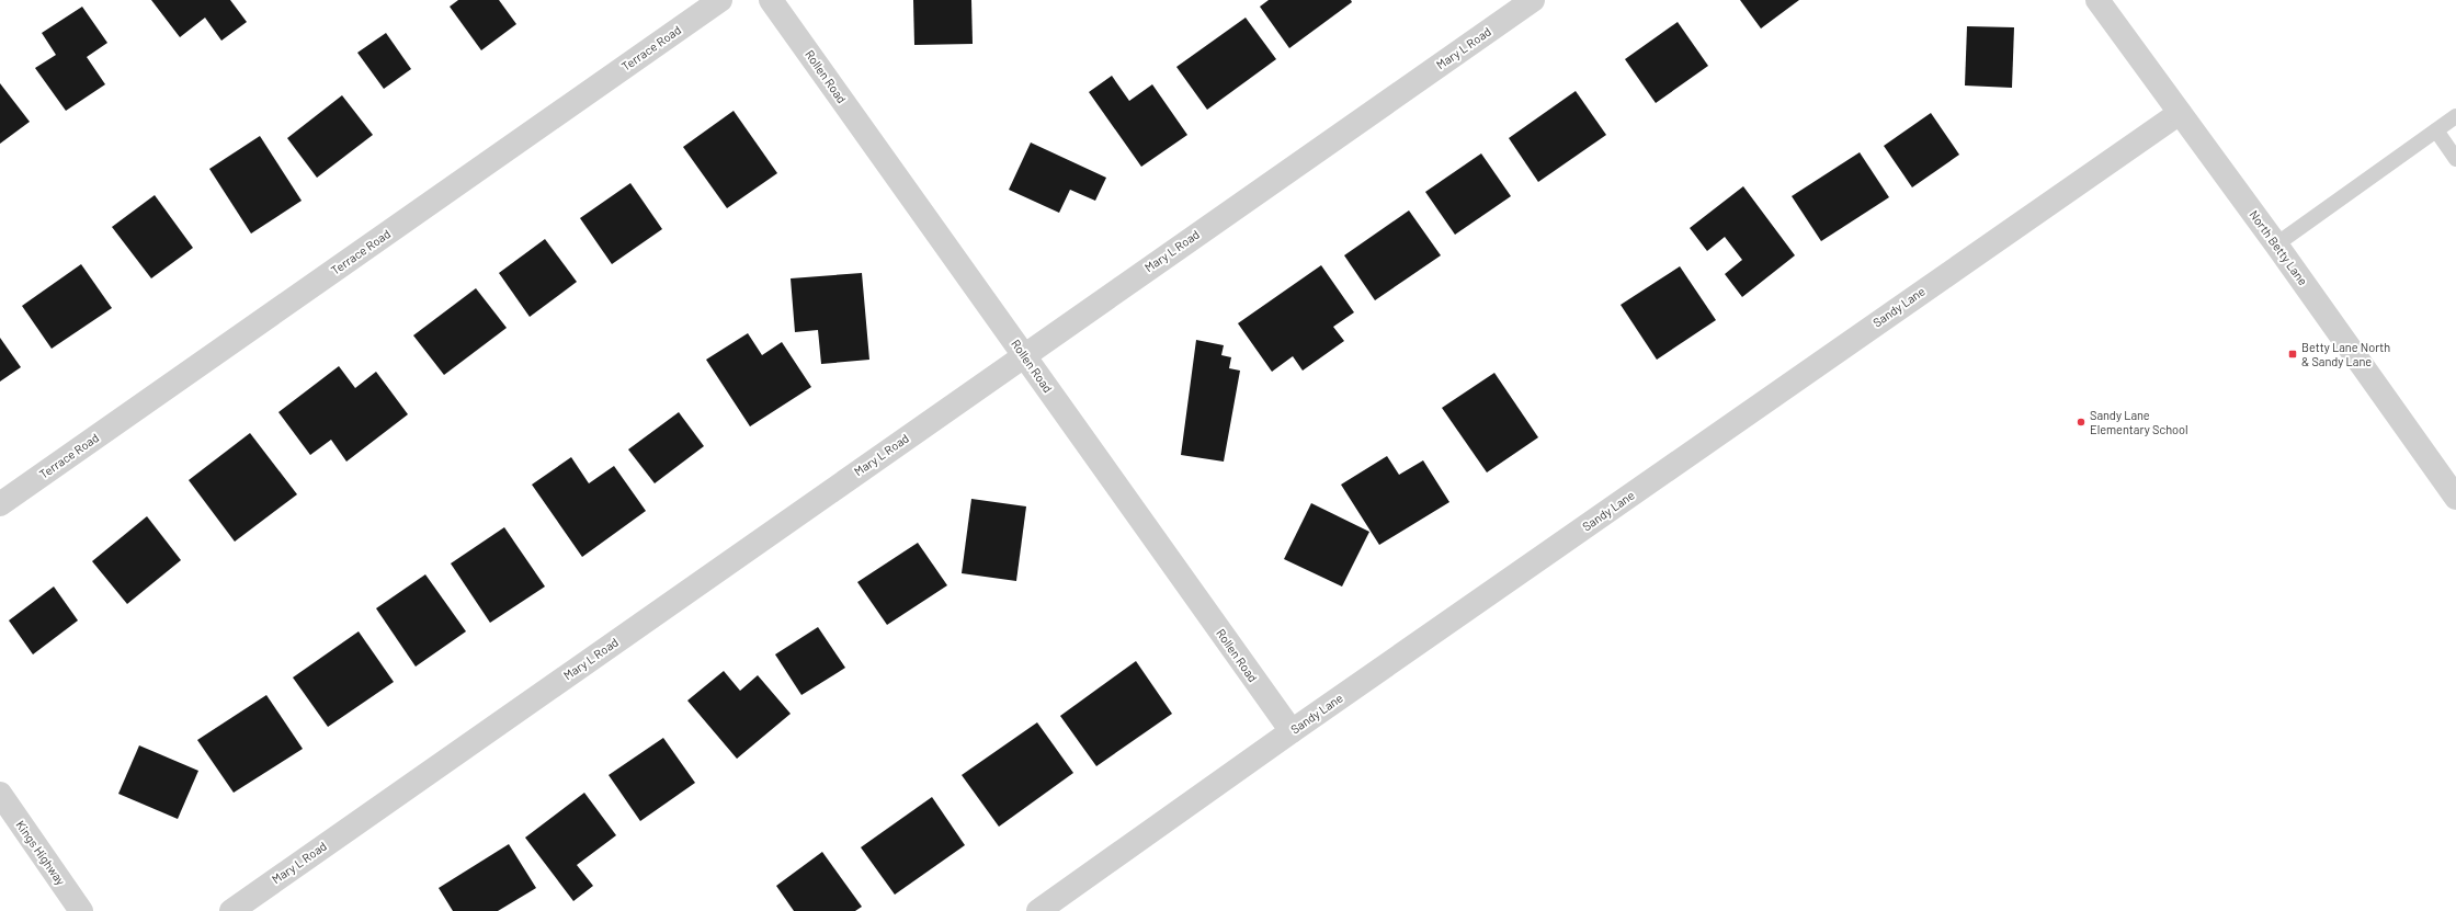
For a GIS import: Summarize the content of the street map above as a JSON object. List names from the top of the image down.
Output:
{
  "streets": {
    "street": [
      "Terrace Road",
      "Mary L Road",
      "Rollen Road",
      "North Betty Lane",
      "Sandy Lane",
      "Kings Highway"
    ]
  },
  "crossings": [
    ["Mary L Road", "Rollen Road"],
    ["Rollen Road", "Sandy Lane"],
    ["North Betty Lane", "Sandy Lane"]
  ],
  "places": {
    "transit": ["Betty Lane North & Sandy Lane"],
    "other": ["Sandy Lane Elementary School"]
  }
}
